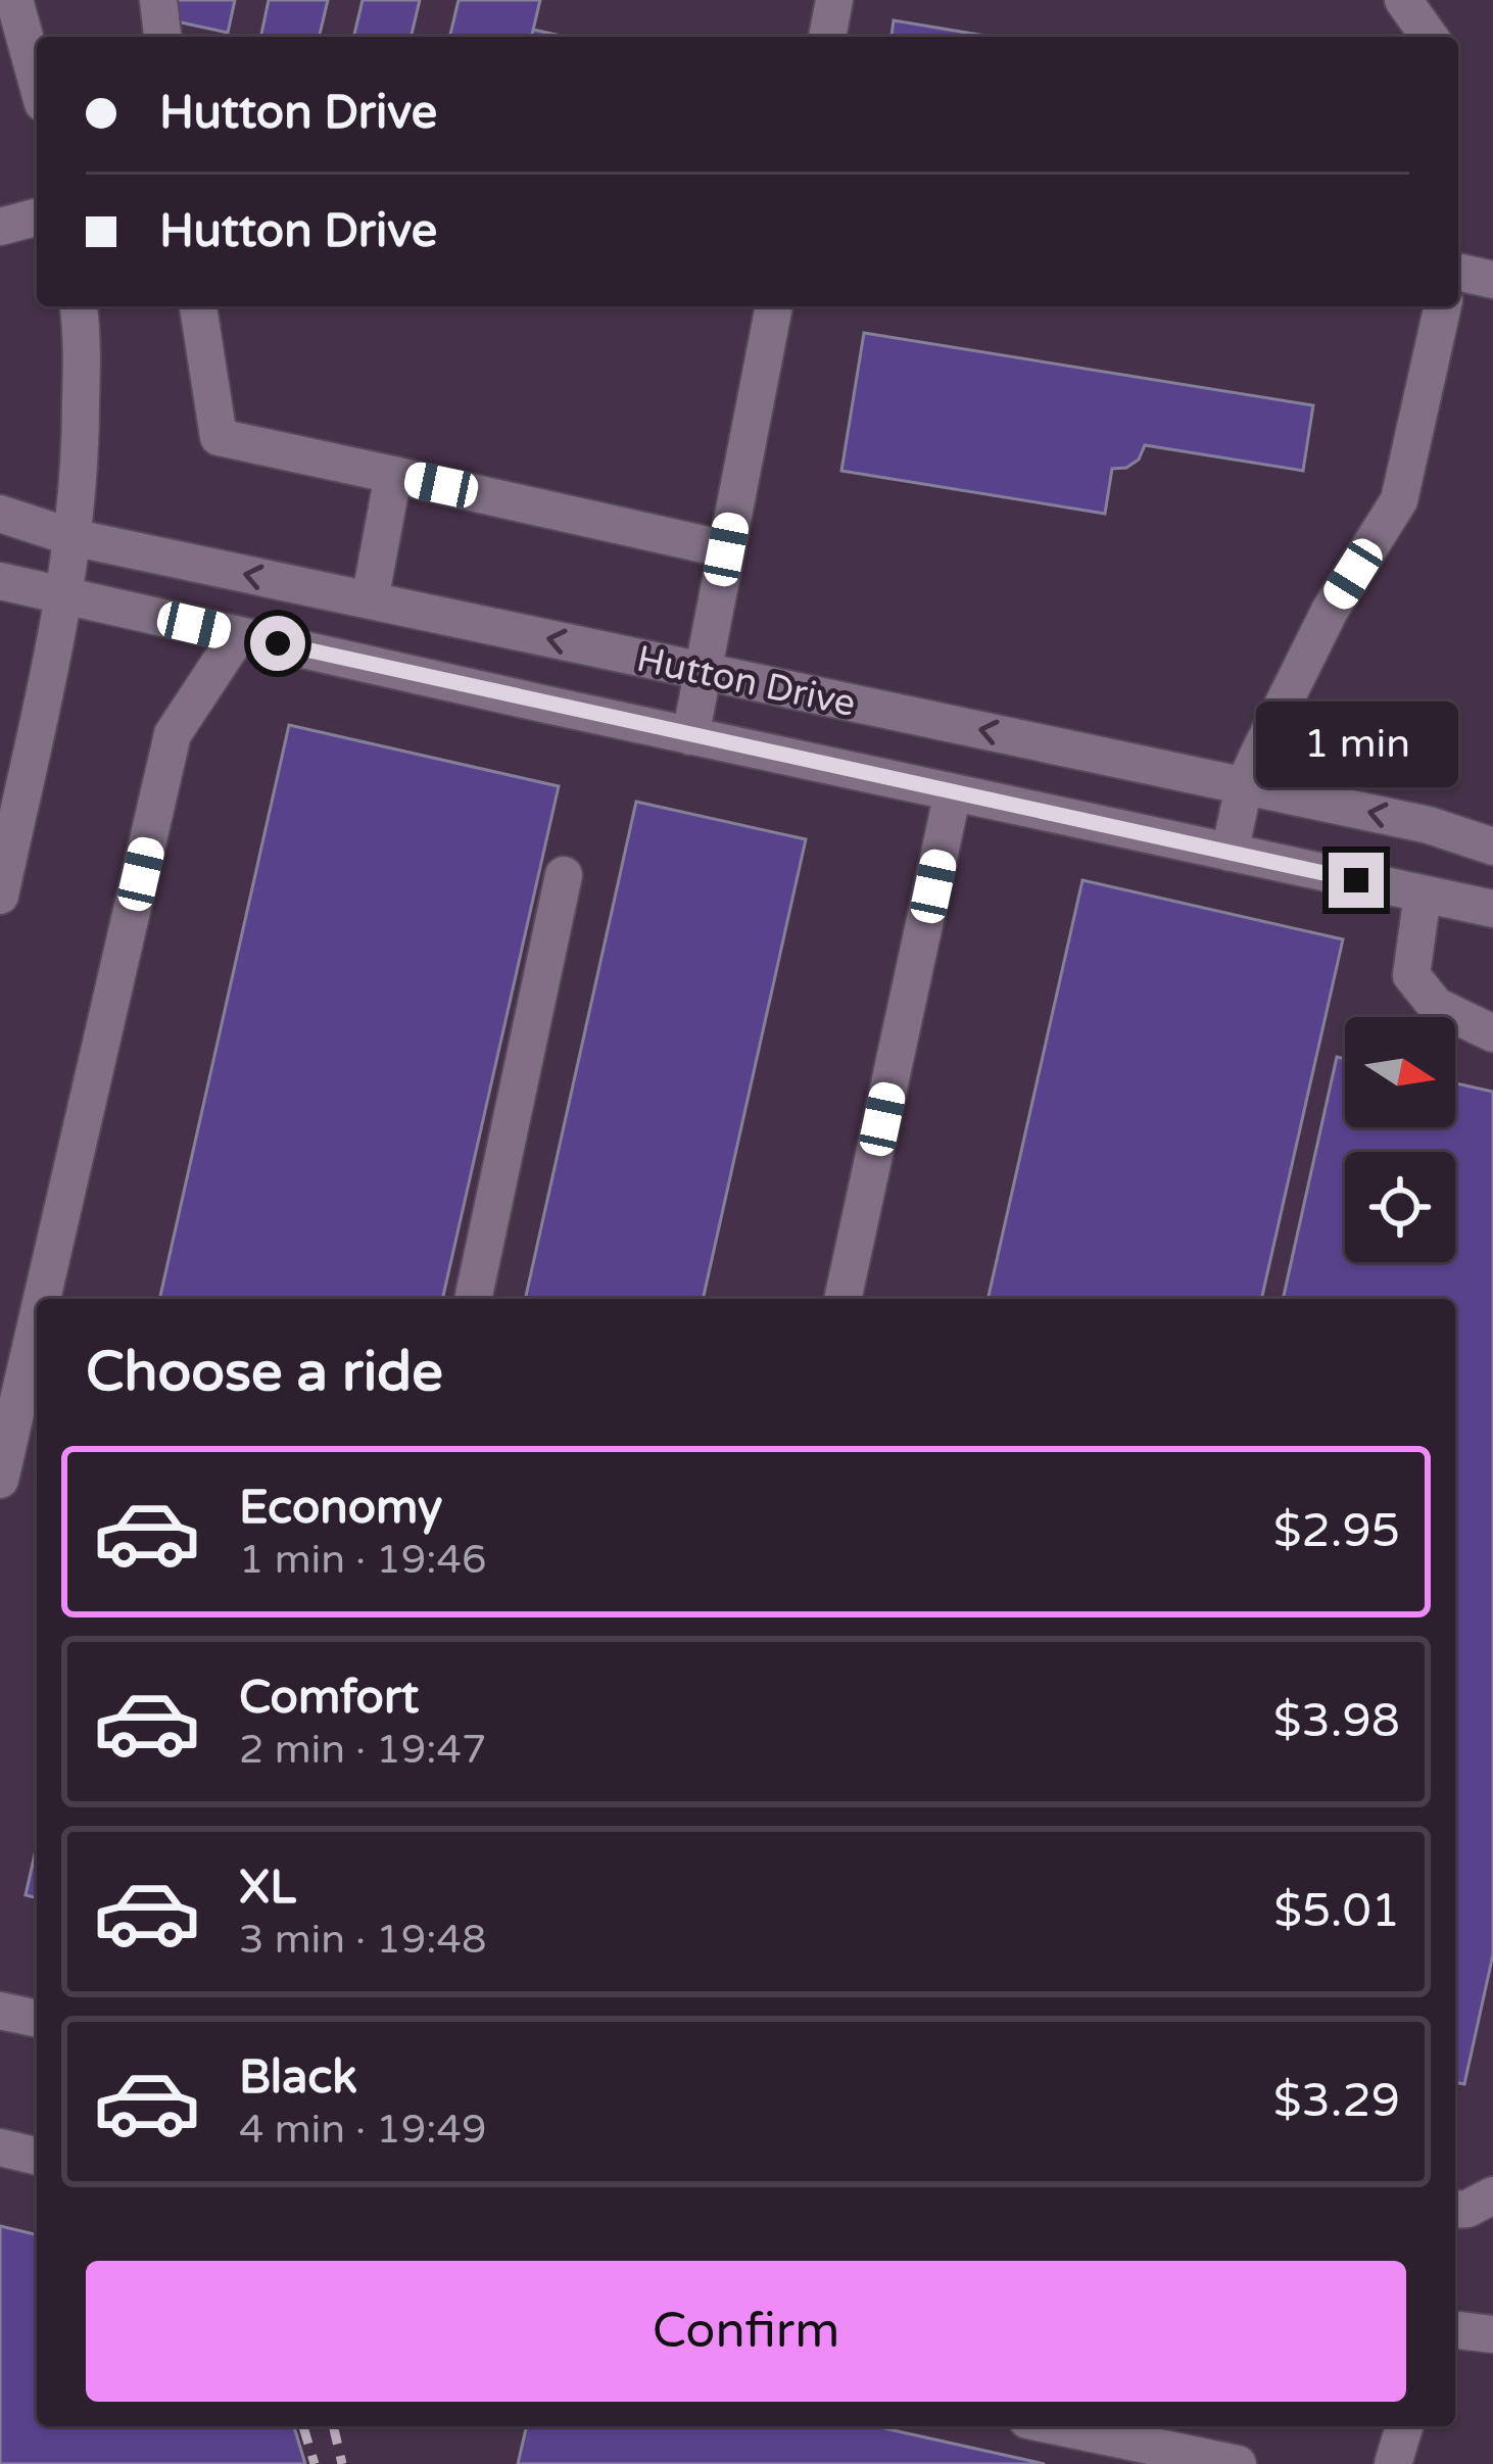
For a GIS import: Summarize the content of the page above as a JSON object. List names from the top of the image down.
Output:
{
  "streets": {
    "street": ["Hutton Drive"]
  },
  "north": "right",
  "page": {
    "banner": ["Hutton Drive", "Hutton Drive"],
    "bubble": "1 min",
    "heading": "Choose a ride",
    "list": [
      {
        "name": "Economy",
        "note": "1 min · 19:46",
        "value": "$2.95"
      },
      {
        "name": "Comfort",
        "note": "2 min · 19:47",
        "value": "$3.98"
      },
      {
        "name": "XL",
        "note": "3 min · 19:48",
        "value": "$5.01"
      },
      {
        "name": "Black",
        "note": "4 min · 19:49",
        "value": "$3.29"
      }
    ],
    "buttons": "Confirm"
  }
}
